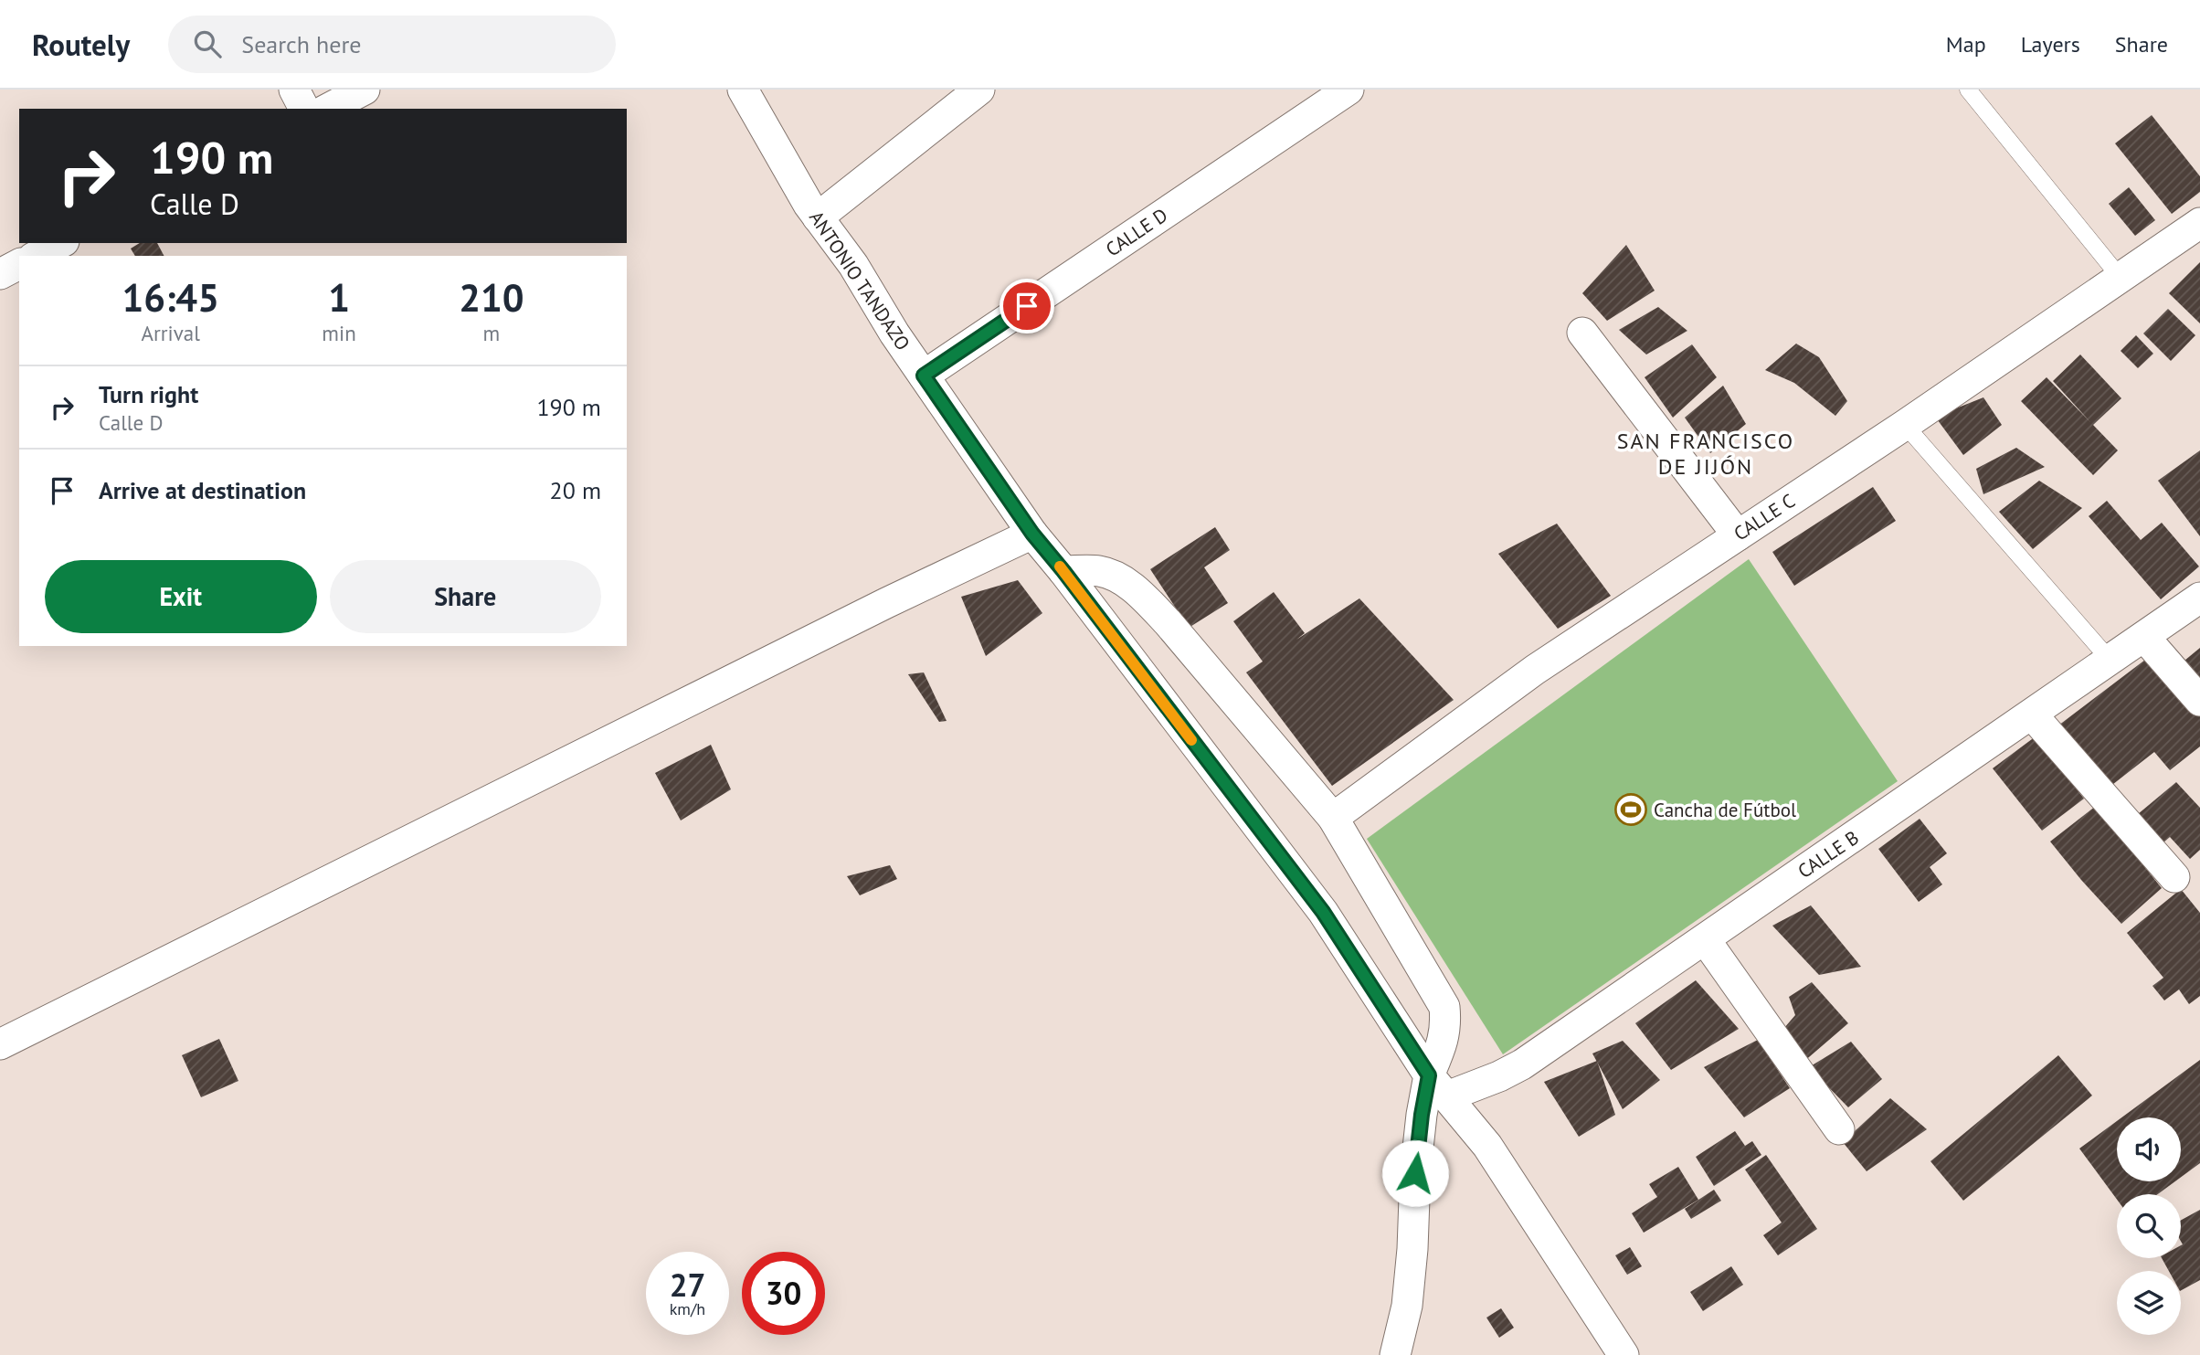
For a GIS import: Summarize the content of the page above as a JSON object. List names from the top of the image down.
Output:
{
  "streets": {
    "street": [
      "CALLE D",
      "ANTONIO TANDAZO",
      "CALLE C",
      "CALLE B"
    ]
  },
  "crossings": [
    ["CALLE D", "ANTONIO TANDAZO"],
    ["ANTONIO TANDAZO", "CALLE B"]
  ],
  "districts": ["SAN FRANCISCO DE JIJÓN"],
  "places": {
    "sports": ["Cancha de Fútbol"]
  },
  "page": {
    "header": "Routely",
    "search": "Search here",
    "nav": ["Map", "Layers", "Share"],
    "turn": ["190 m", "Calle D"],
    "eta": [
      "16:45",
      "Arrival",
      "1",
      "min",
      "210",
      "m"
    ],
    "list": [
      {
        "name": "Turn right",
        "note": "Calle D",
        "value": "190 m"
      },
      {
        "name": "Arrive at destination",
        "value": "20 m"
      }
    ],
    "buttons": ["Exit", "Share"],
    "speed": "27 km/h",
    "limit": "30"
  }
}
